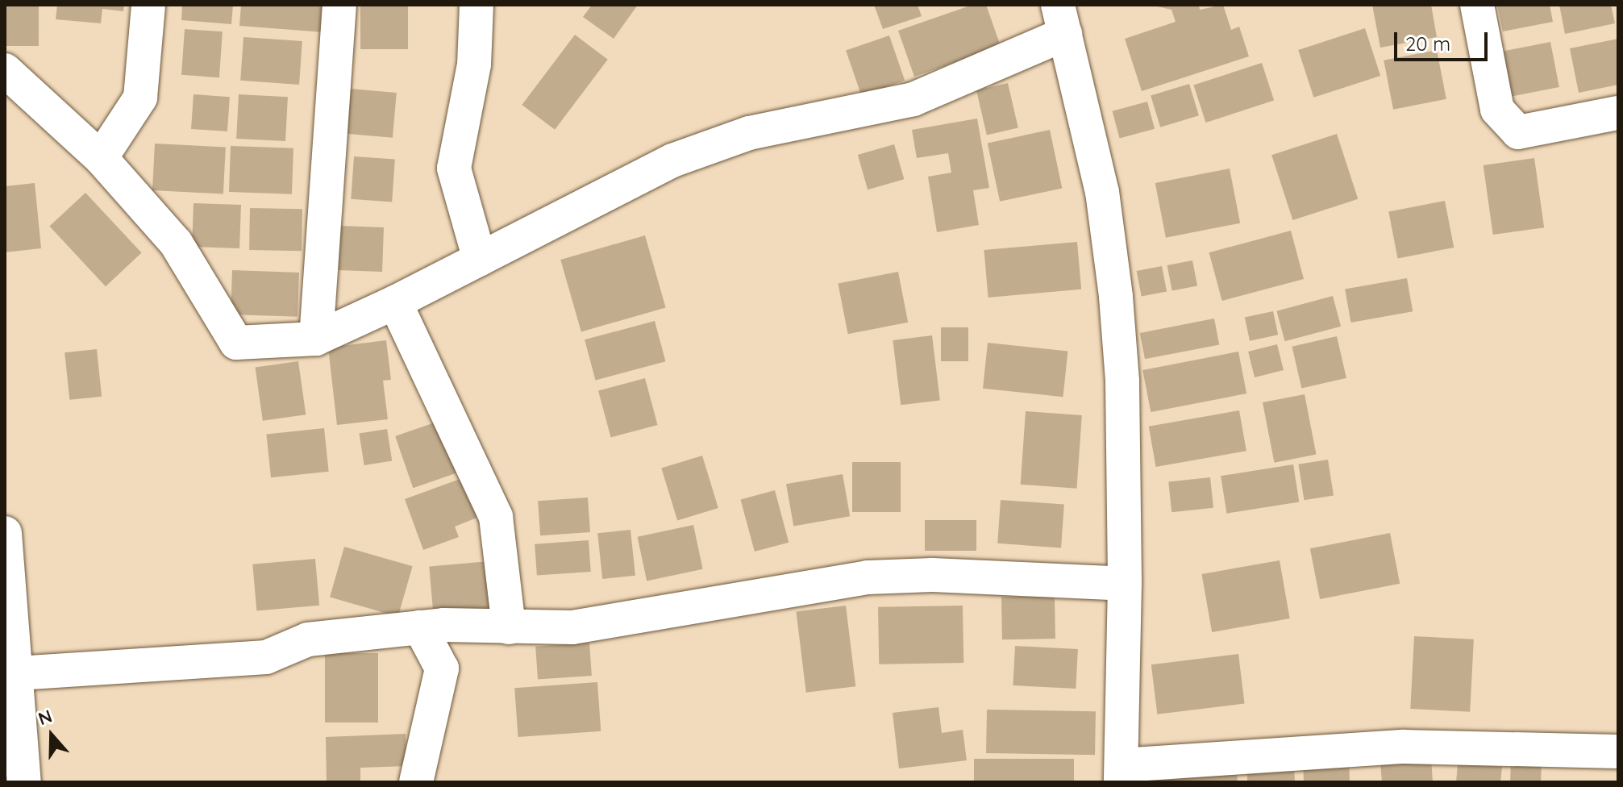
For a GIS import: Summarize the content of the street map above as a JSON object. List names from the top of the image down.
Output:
{
  "scale_bar": "20 m",
  "north": "top"
}
